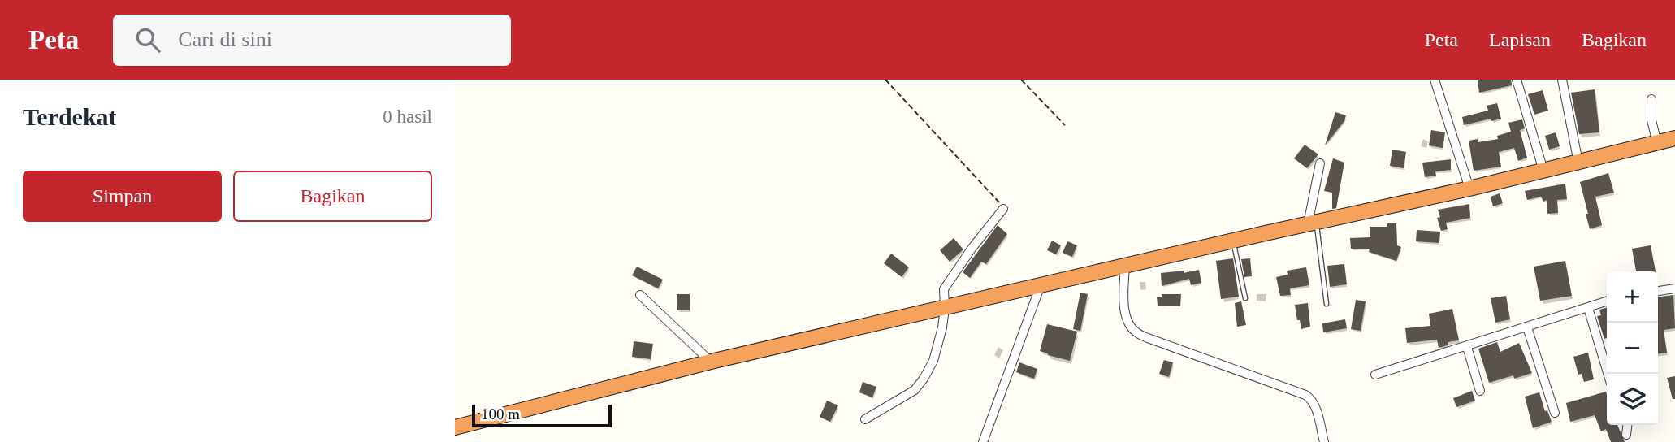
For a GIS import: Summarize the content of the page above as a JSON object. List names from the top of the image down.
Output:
{
  "scale_bar": "100 m",
  "page": {
    "header": "Peta",
    "search": "Cari di sini",
    "nav": ["Peta", "Lapisan", "Bagikan"],
    "heading": ["Terdekat", "0 hasil"],
    "buttons": ["Simpan", "Bagikan"],
    "map_buttons": ["+", "−"],
    "scale": "100 m"
  }
}
